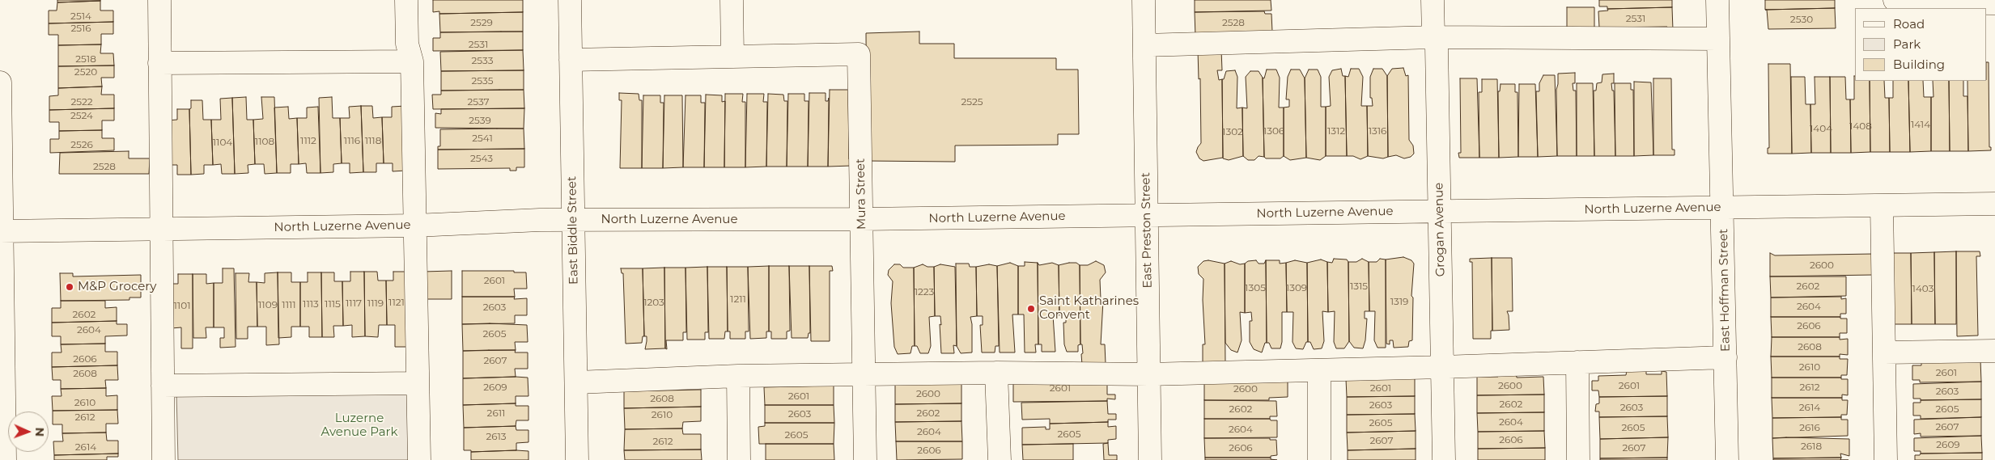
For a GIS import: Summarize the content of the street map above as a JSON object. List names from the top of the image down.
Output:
{
  "streets": {
    "street": [
      "Mura Street",
      "North Luzerne Avenue",
      "Grogan Avenue",
      "East Biddle Street",
      "East Preston Street",
      "East Hoffman Street"
    ]
  },
  "crossings": [
    ["Mura Street", "North Luzerne Avenue"],
    ["North Luzerne Avenue", "Grogan Avenue"],
    ["North Luzerne Avenue", "East Biddle Street"],
    ["North Luzerne Avenue", "East Preston Street"],
    ["North Luzerne Avenue", "East Hoffman Street"]
  ],
  "parks": ["Luzerne Avenue Park"],
  "places": ["M&P Grocery", "Saint Katharines Convent"],
  "house_numbers": [
    "2514",
    "2531",
    "2530",
    "2529",
    "2528",
    "2516",
    "2531",
    "2518",
    "2533",
    "2520",
    "2535",
    "2522",
    "2537",
    "2525",
    "2524",
    "2539",
    "1414",
    "1408",
    "1404",
    "1306",
    "1312",
    "1316",
    "1302",
    "2541",
    "1112",
    "1116",
    "1118",
    "1108",
    "1104",
    "2526",
    "2543",
    "2528",
    "2600",
    "2601",
    "1315",
    "2602",
    "1305",
    "1309",
    "1403",
    "1223",
    "1211",
    "1319",
    "1121",
    "1203",
    "1117",
    "1119",
    "1113",
    "1115",
    "1109",
    "1111",
    "1101",
    "2604",
    "2603",
    "2602",
    "2606",
    "2604",
    "2605",
    "2608",
    "2606",
    "2607",
    "2610",
    "2601",
    "2608",
    "2600",
    "2601",
    "2609",
    "2612",
    "2601",
    "2601",
    "2600",
    "2603",
    "2600",
    "2601",
    "2608",
    "2610",
    "2602",
    "2603",
    "2603",
    "2614",
    "2602",
    "2605",
    "2611",
    "2602",
    "2603",
    "2610",
    "2612",
    "2604",
    "2605",
    "2607",
    "2605",
    "2616",
    "2604",
    "2604",
    "2605",
    "2605",
    "2613",
    "2606",
    "2607",
    "2612",
    "2609",
    "2618",
    "2614",
    "2606",
    "2607",
    "2606"
  ],
  "legend": ["Road", "Park", "Building"],
  "north": "right"
}
